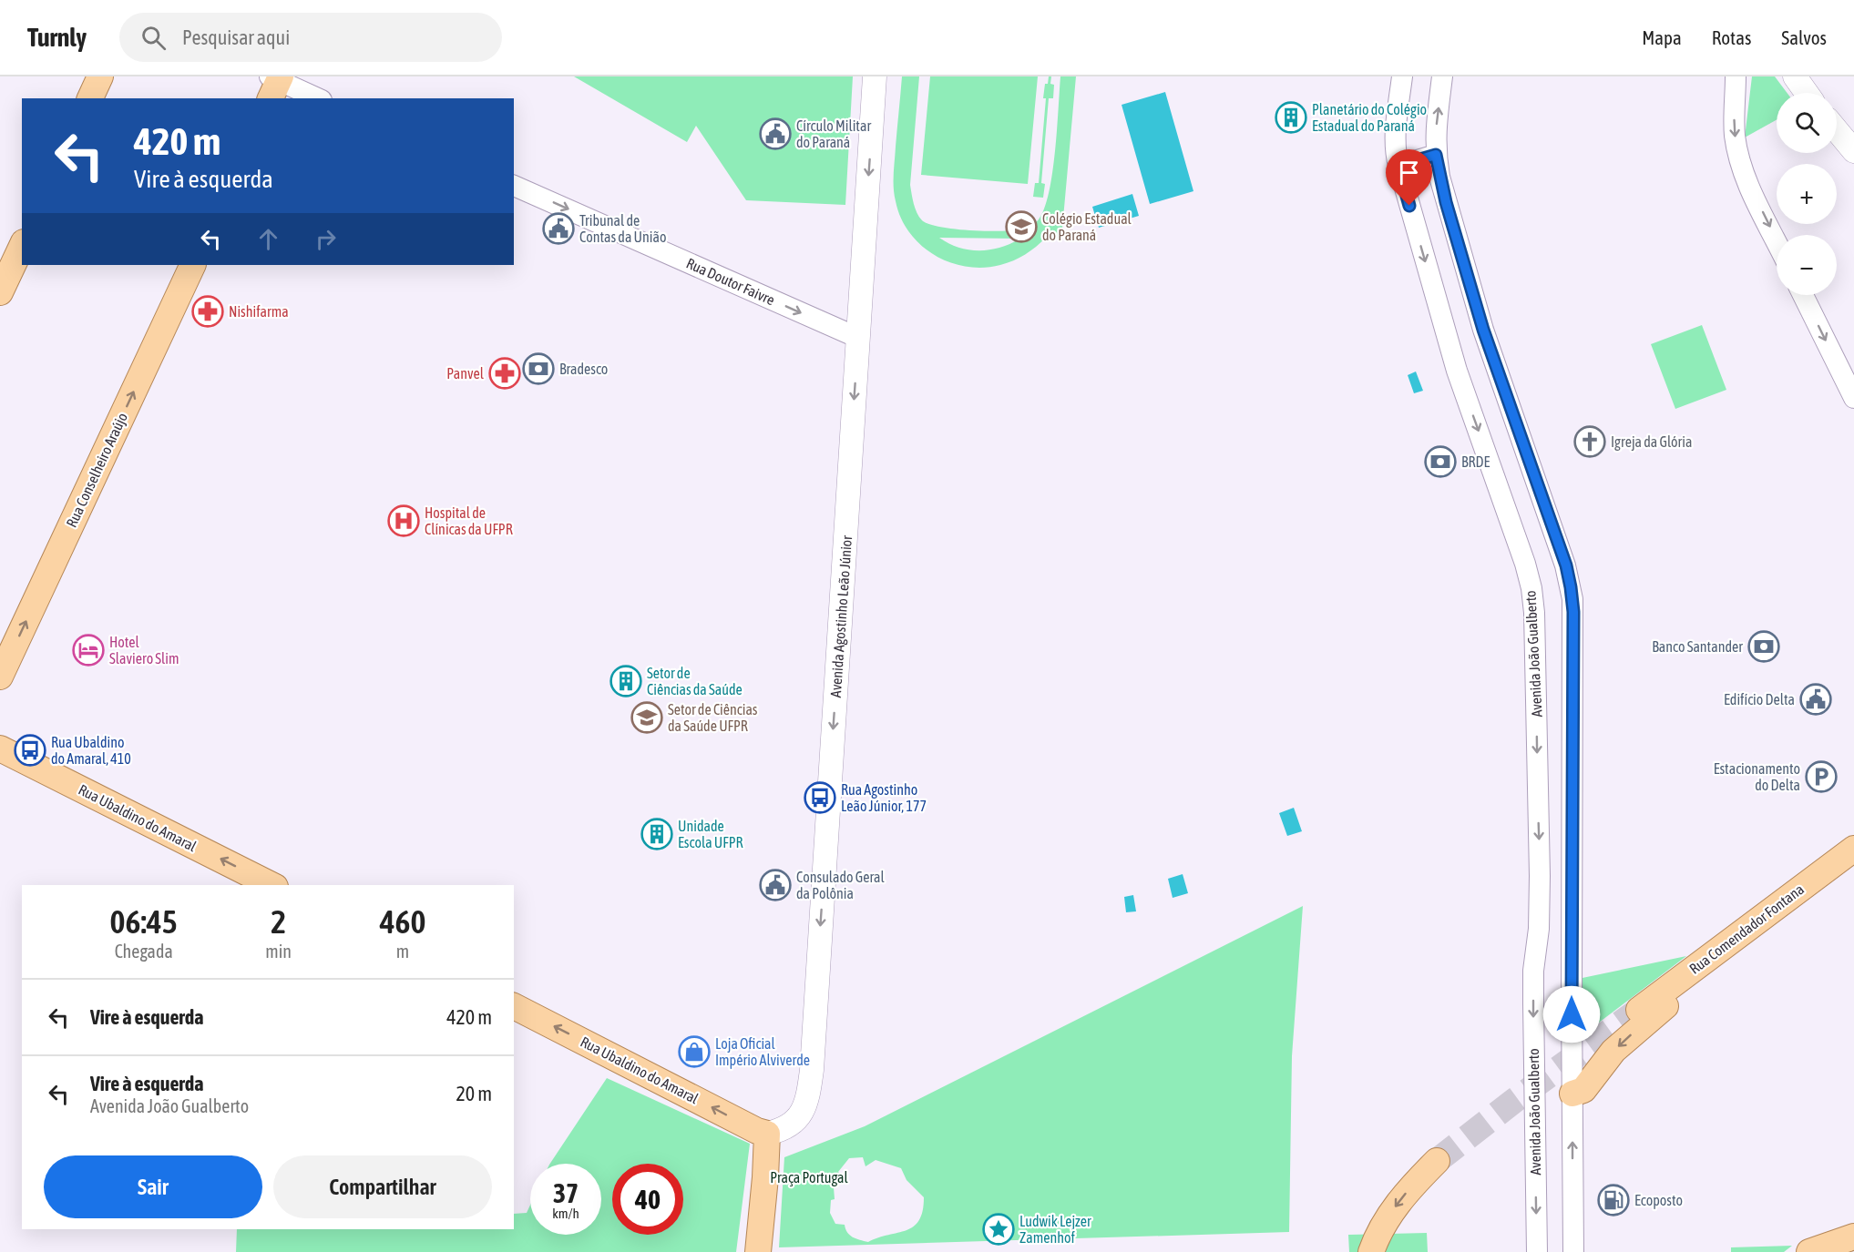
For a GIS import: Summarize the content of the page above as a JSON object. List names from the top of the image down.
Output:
{
  "streets": {
    "main road": [
      "Rua Conselheiro Araújo",
      "Avenida Agostinho Leão Júnior",
      "Rua Ubaldino do Amaral",
      "Rua Comendador Fontana"
    ],
    "street": ["Rua Doutor Faivre", "Avenida João Gualberto"]
  },
  "crossings": [
    ["Rua Doutor Faivre", "Avenida Agostinho Leão Júnior"],
    ["Avenida Agostinho Leão Júnior", "Rua Ubaldino do Amaral"]
  ],
  "one_way": [
    "Rua Doutor Faivre",
    "Rua Conselheiro Araújo",
    "Avenida Agostinho Leão Júnior",
    "Rua Ubaldino do Amaral"
  ],
  "parks": ["Praça Portugal"],
  "places": {
    "building": ["Planetário do Colégio Estadual do Paraná", "Setor de Ciências da Saúde", "Unidade Escola UFPR"],
    "public building": [
      "Círculo Militar do Paraná",
      "Tribunal de Contas da União",
      "Edifício Delta",
      "Consulado Geral da Polônia"
    ],
    "school or university": ["Colégio Estadual do Paraná", "Setor de Ciências da Saúde UFPR"],
    "pharmacy": ["Nishifarma", "Panvel"],
    "bank": ["Bradesco", "BRDE", "Banco Santander"],
    "church": ["Igreja da Glória"],
    "hospital": ["Hospital de Clínicas da UFPR"],
    "hotel": ["Hotel Slaviero Slim"],
    "bus stop": ["Rua Ubaldino do Amaral, 410", "Rua Agostinho Leão Júnior, 177"],
    "parking": ["Estacionamento do Delta"],
    "shop": ["Loja Oficial Império Alviverde"],
    "fuel station": ["Ecoposto"],
    "place": ["Ludwik Lejzer Zamenhof"]
  },
  "page": {
    "header": "Turnly",
    "search": "Pesquisar aqui",
    "nav": ["Mapa", "Rotas", "Salvos"],
    "map_buttons": ["+", "−"],
    "turn": ["420 m", "Vire à esquerda"],
    "eta": [
      "06:45",
      "Chegada",
      "2",
      "min",
      "460",
      "m"
    ],
    "list": [
      {
        "name": "Vire à esquerda",
        "value": "420 m"
      },
      {
        "name": "Vire à esquerda",
        "note": "Avenida João Gualberto",
        "value": "20 m"
      }
    ],
    "buttons": ["Sair", "Compartilhar"],
    "speed": "37 km/h",
    "limit": "40"
  }
}
